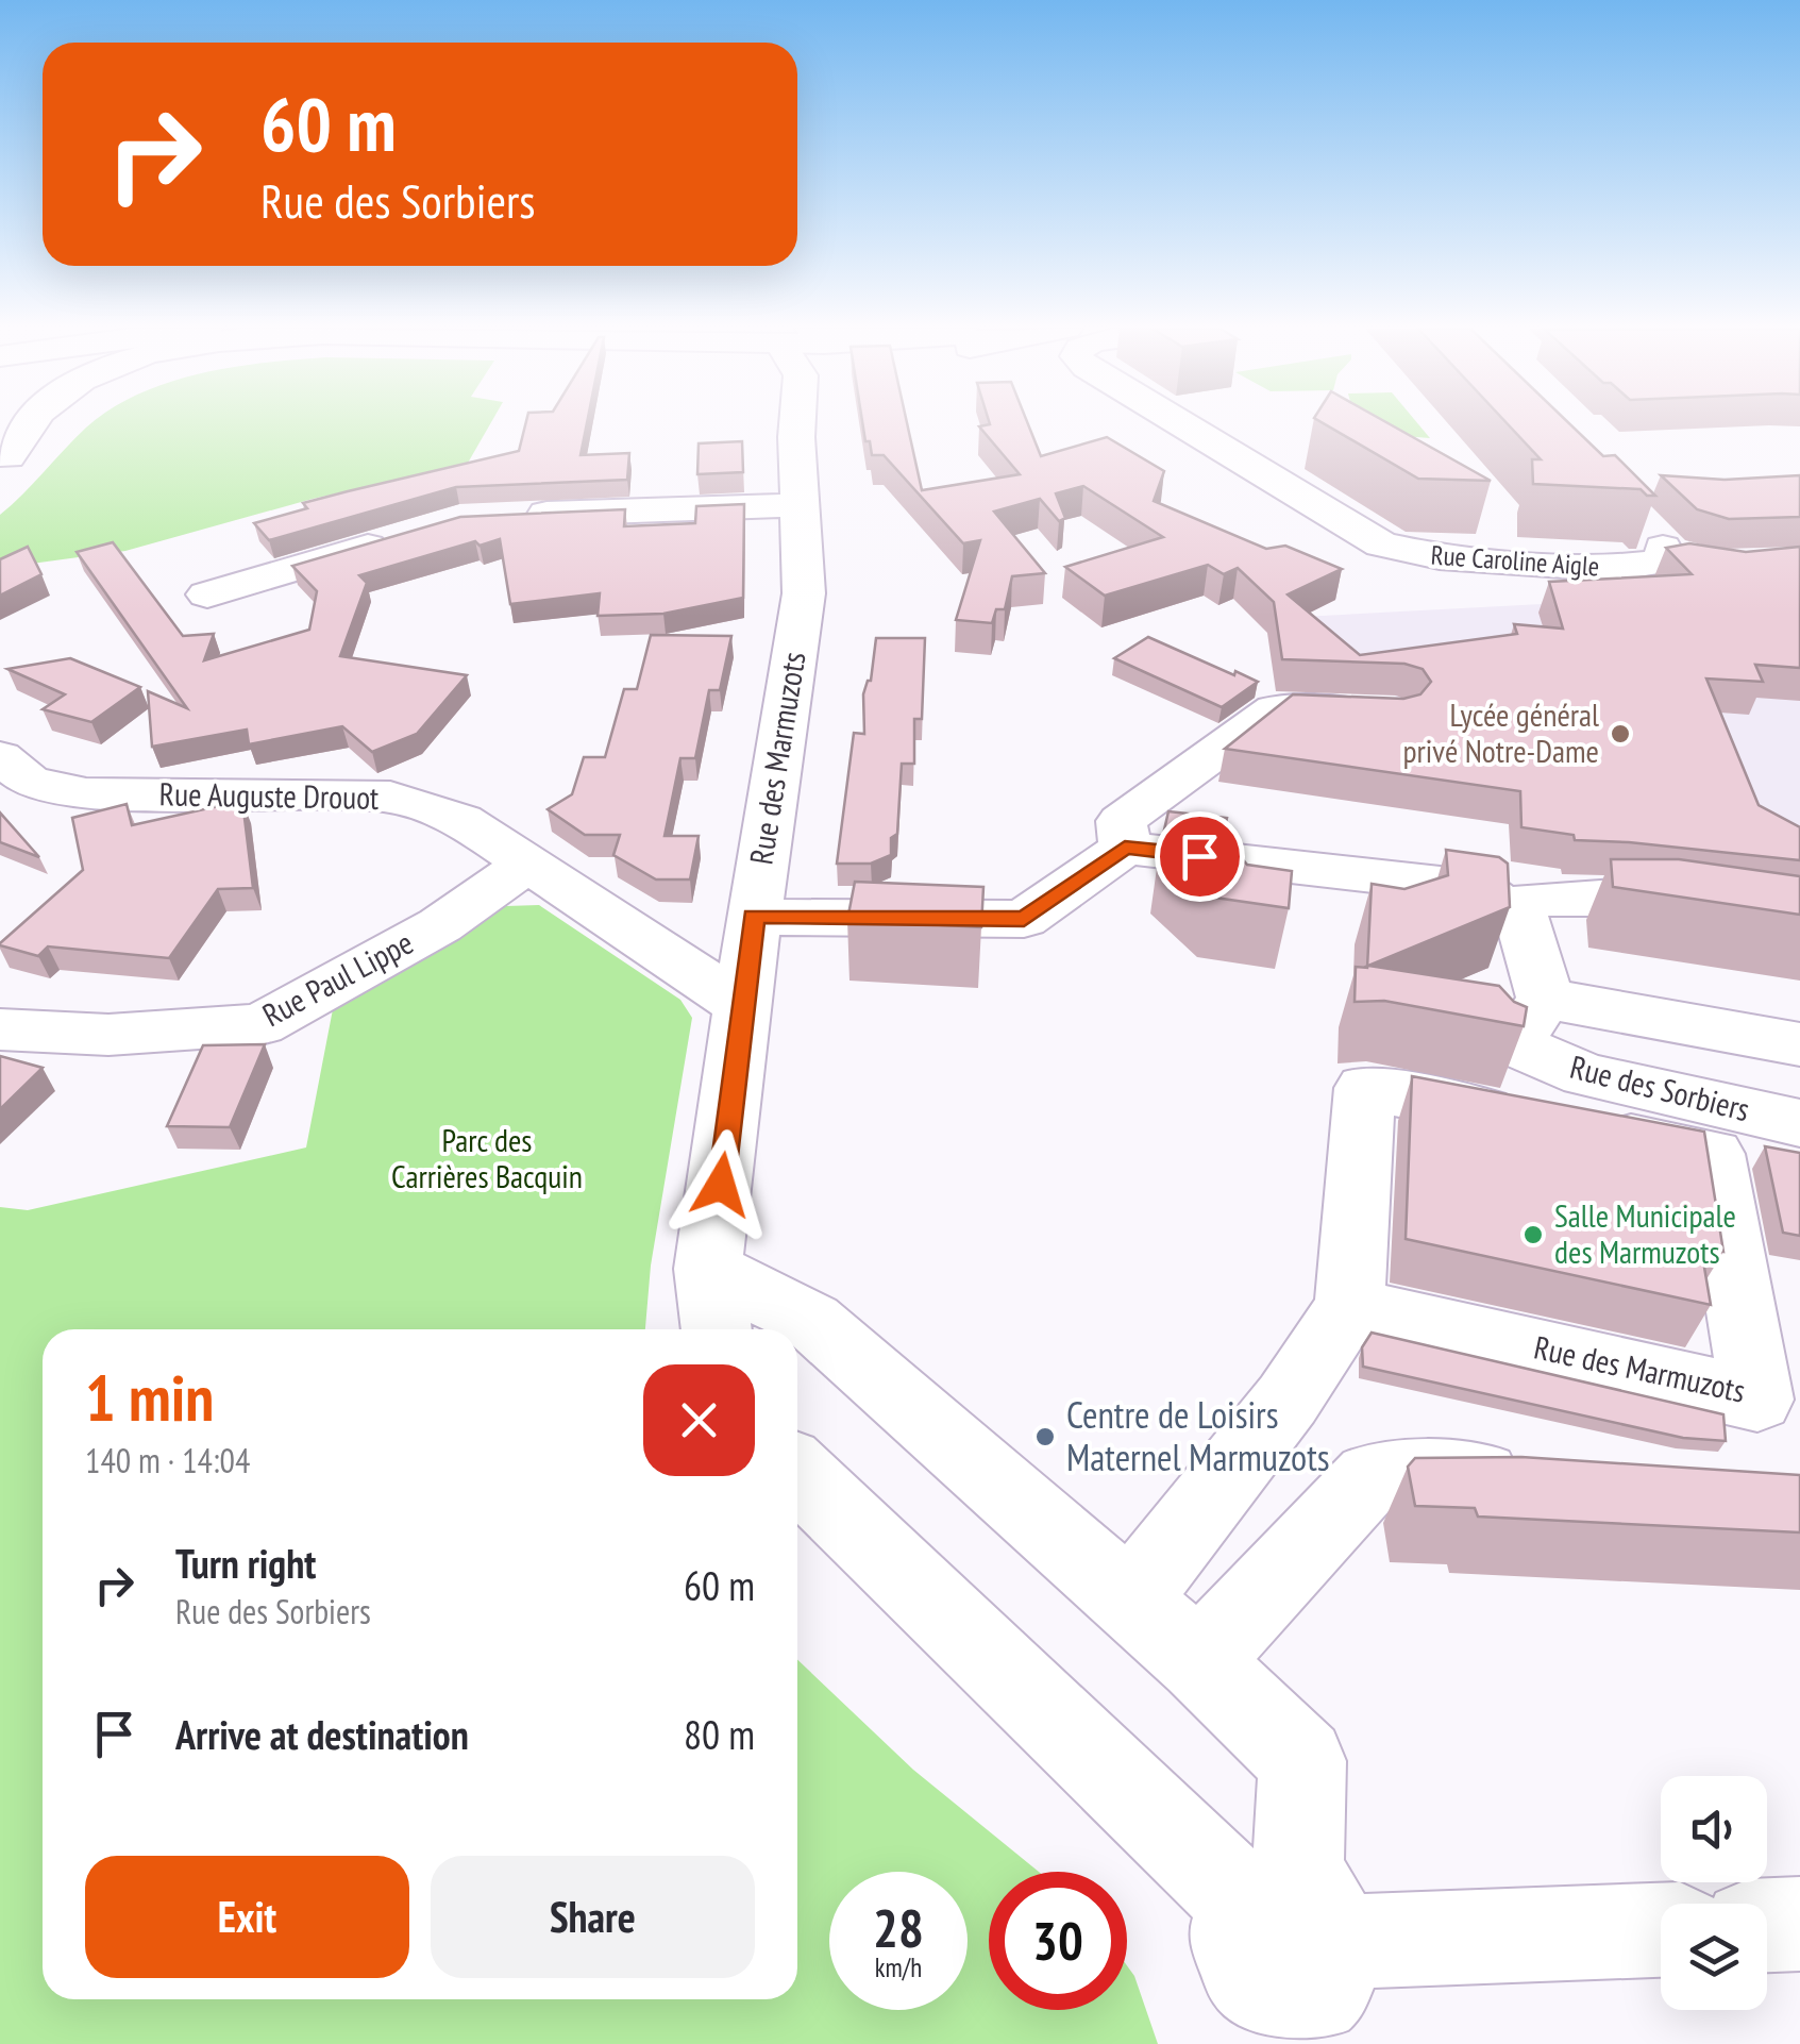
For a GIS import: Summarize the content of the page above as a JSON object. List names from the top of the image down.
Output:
{
  "streets": {
    "street": [
      "Rue Caroline Aigle",
      "Rue des Marmuzots",
      "Rue Auguste Drouot",
      "Rue Paul Lippe",
      "Rue des Sorbiers"
    ]
  },
  "crossings": [
    ["Rue des Marmuzots", "Rue Auguste Drouot"],
    ["Rue Auguste Drouot", "Rue Paul Lippe"]
  ],
  "parks": ["Parc des Carrières Bacquin"],
  "places": ["Lycée général privé Notre-Dame", "Salle Municipale des Marmuzots", "Centre de Loisirs Maternel Marmuzots"],
  "page": {
    "turn": ["60 m", "Rue des Sorbiers"],
    "heading": ["1 min", "140 m · 14:04"],
    "list": [
      {
        "name": "Turn right",
        "note": "Rue des Sorbiers",
        "value": "60 m"
      },
      {
        "name": "Arrive at destination",
        "value": "80 m"
      }
    ],
    "buttons": ["Exit", "Share"],
    "speed": "28 km/h",
    "limit": "30"
  }
}
